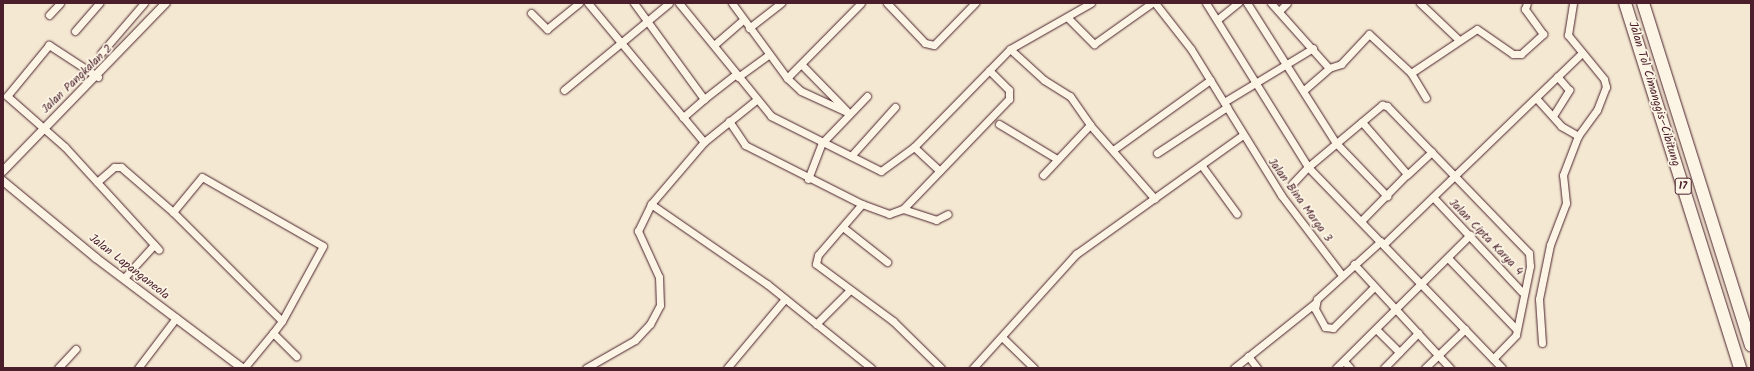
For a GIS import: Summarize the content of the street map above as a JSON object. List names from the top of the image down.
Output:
{
  "streets": {
    "highway": ["Jalan Tol Cimanggis–Cibitung", "17"],
    "street": [
      "Jalan Pangkalan 2",
      "Jalan Bina Marga 3",
      "Jalan Cipta Karya 4",
      "Jalan Lapanganeola"
    ]
  }
}
